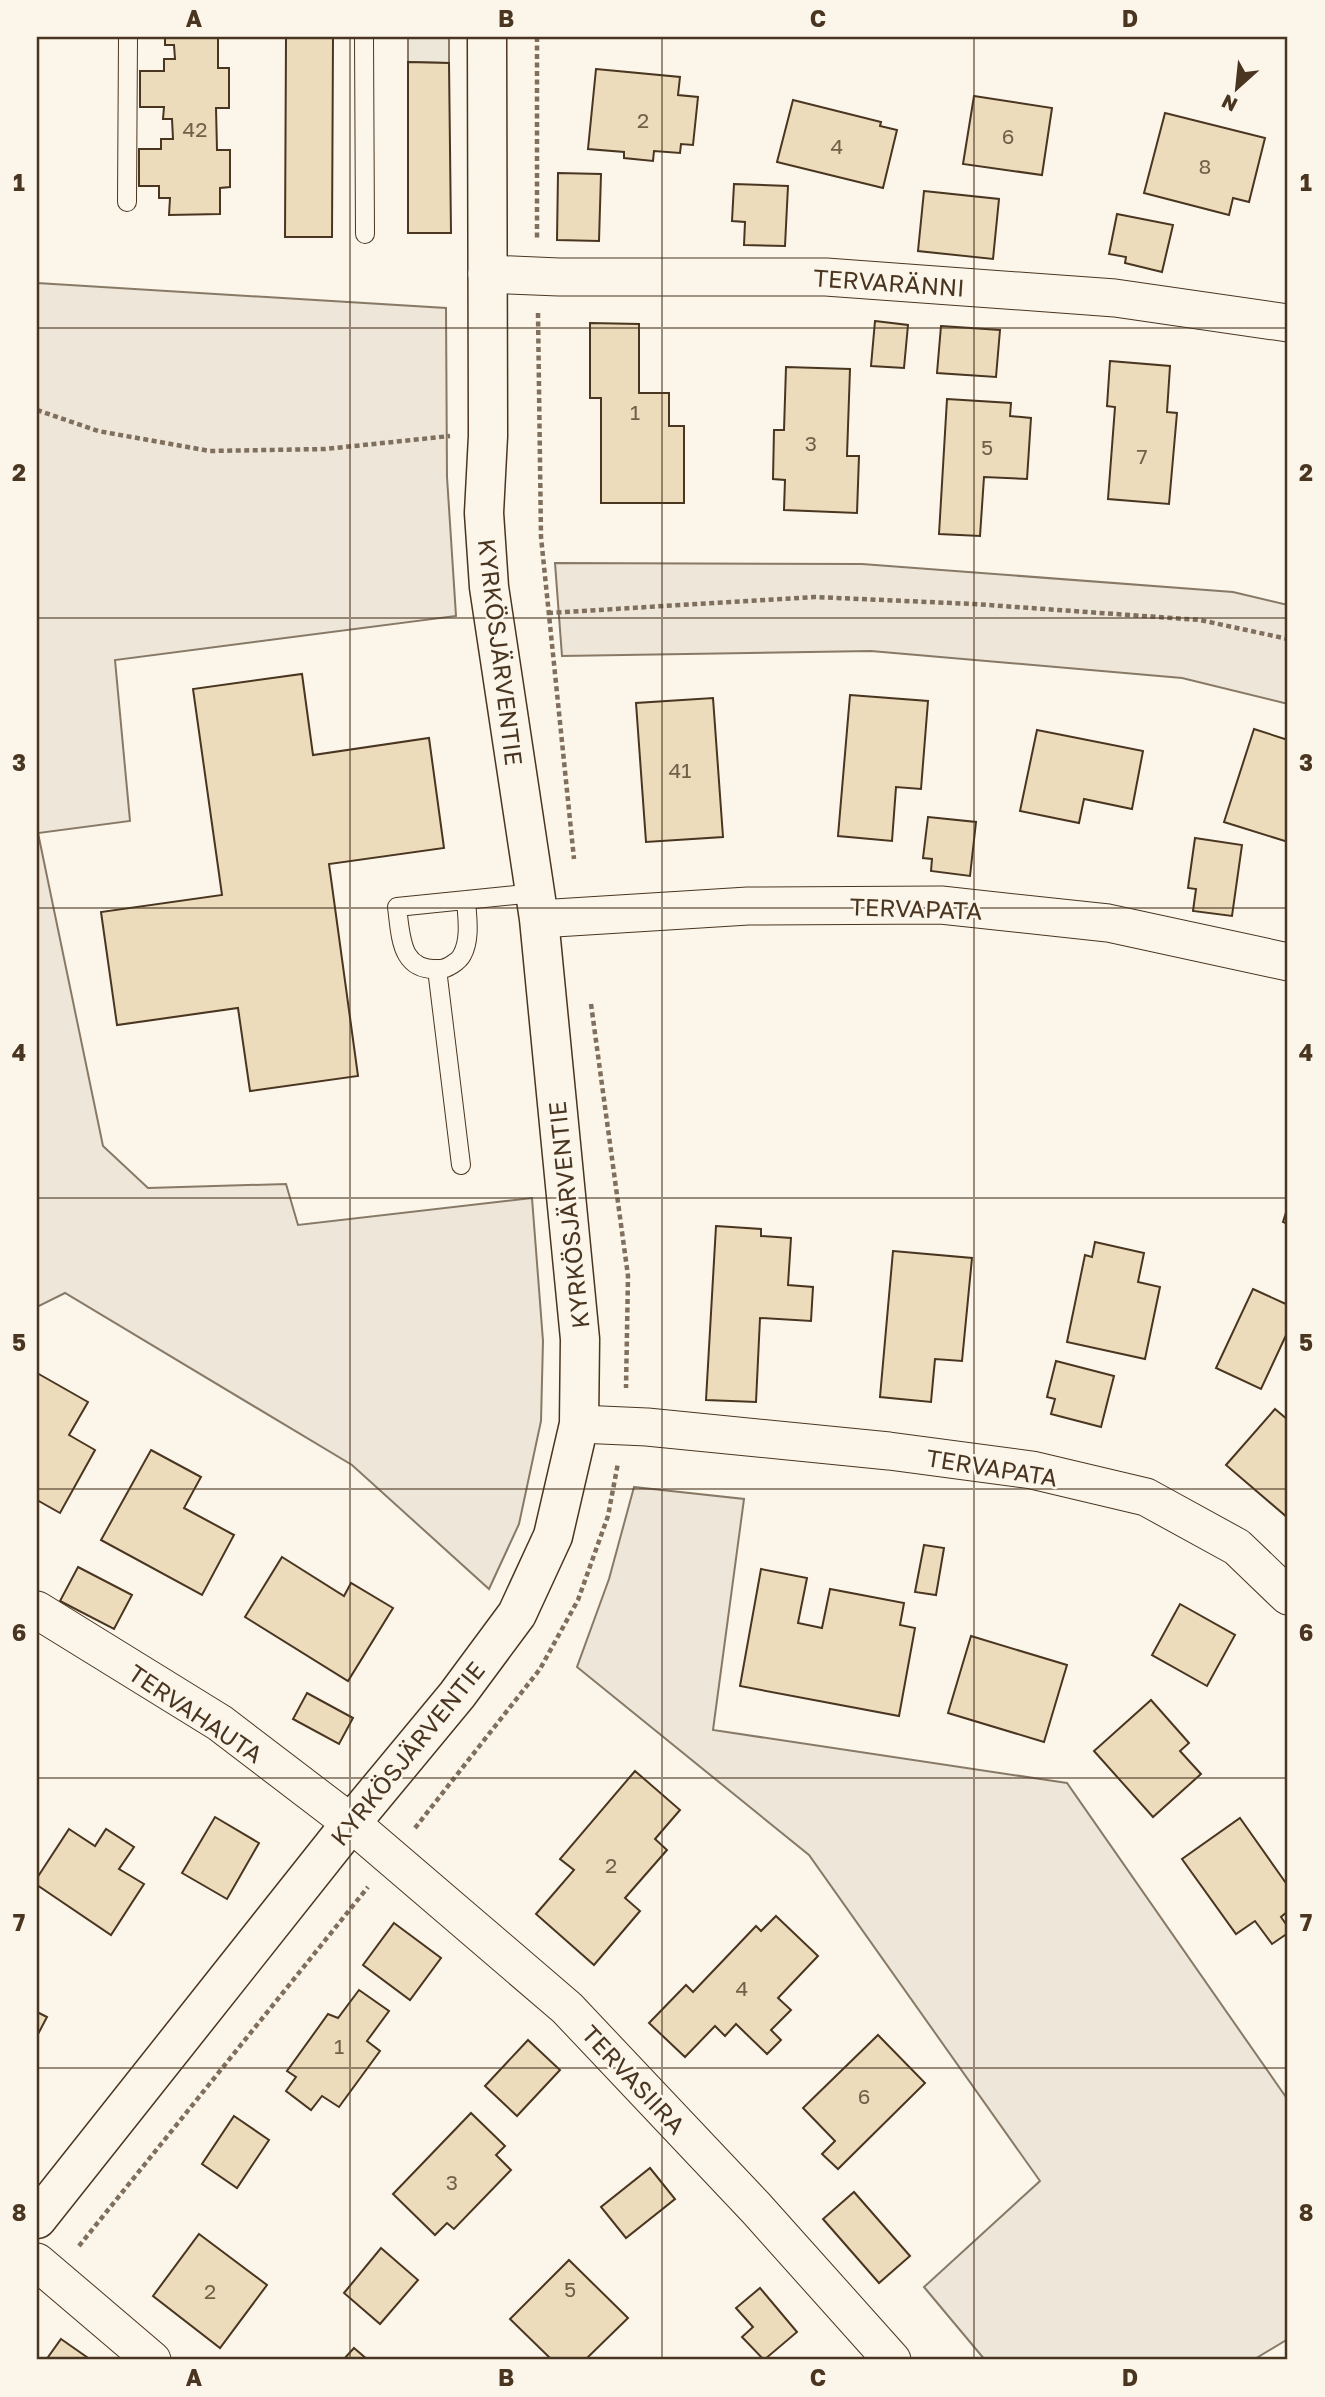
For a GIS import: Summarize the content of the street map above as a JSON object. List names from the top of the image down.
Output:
{
  "streets": {
    "street": [
      "TERVARÄNNI",
      "KYRKÖSJÄRVENTIE",
      "TERVAPATA",
      "TERVAHAUTA",
      "TERVASIIRA"
    ]
  },
  "crossings": [
    ["TERVARÄNNI", "KYRKÖSJÄRVENTIE"],
    ["KYRKÖSJÄRVENTIE", "TERVAPATA"],
    ["KYRKÖSJÄRVENTIE", "TERVAHAUTA"],
    ["KYRKÖSJÄRVENTIE", "TERVASIIRA"],
    ["TERVAHAUTA", "TERVASIIRA"]
  ],
  "house_numbers": [
    "2",
    "42",
    "6",
    "4",
    "8",
    "1",
    "3",
    "5",
    "7",
    "41",
    "2",
    "4",
    "1",
    "6",
    "3",
    "5",
    "2"
  ],
  "north": "bottom left",
  "grid": {
    "columns": [
      "A",
      "B",
      "C",
      "D"
    ],
    "rows": [
      "1",
      "2",
      "3",
      "4",
      "5",
      "6",
      "7",
      "8"
    ]
  }
}
